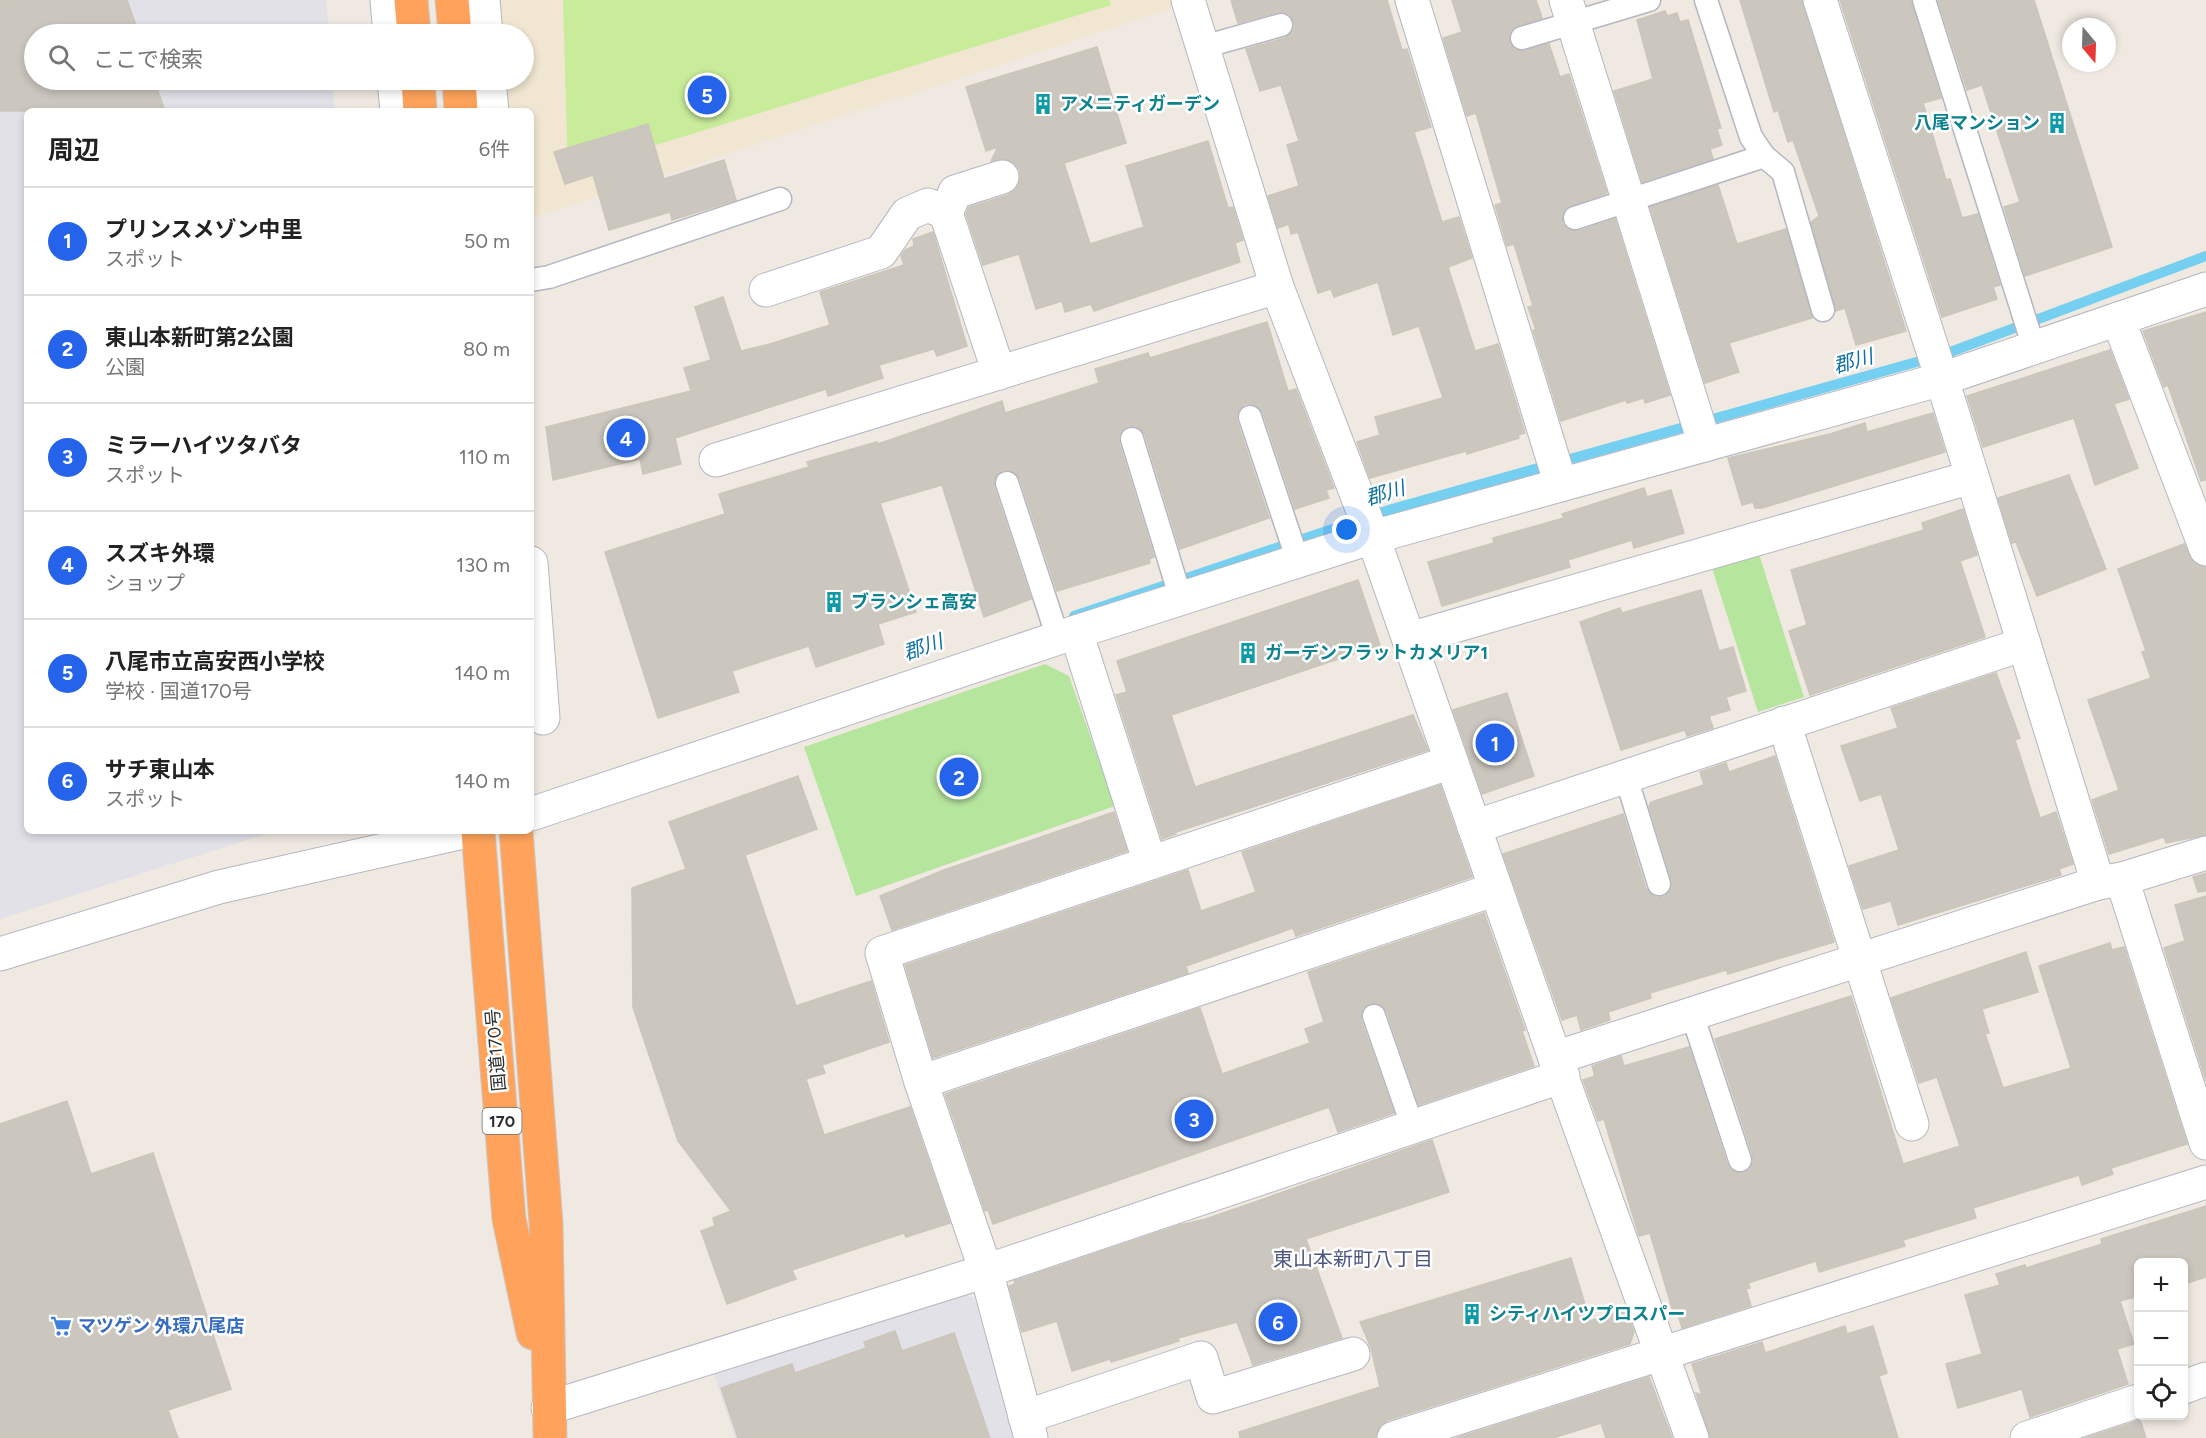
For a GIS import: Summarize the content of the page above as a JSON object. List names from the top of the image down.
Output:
{
  "streets": {
    "highway": ["国道170号", "170"]
  },
  "districts": ["東山本新町八丁目"],
  "water": ["郡川"],
  "places": {
    "building": [
      "アメニティガーデン",
      "八尾マンション",
      "ブランシェ高安",
      "ガーデンフラットカメリア1",
      "シティハイツプロスパー"
    ],
    "supermarket": ["マツゲン 外環八尾店"]
  },
  "north": "bottom",
  "page": {
    "search": "ここで検索",
    "pins": [
      "5",
      "4",
      "1",
      "2",
      "3",
      "6"
    ],
    "heading": ["周辺", "6件"],
    "list": [
      {
        "mark": "1",
        "name": "プリンスメゾン中里",
        "note": "スポット",
        "value": "50 m"
      },
      {
        "mark": "2",
        "name": "東山本新町第2公園",
        "note": "公園",
        "value": "80 m"
      },
      {
        "mark": "3",
        "name": "ミラーハイツタバタ",
        "note": "スポット",
        "value": "110 m"
      },
      {
        "mark": "4",
        "name": "スズキ外環",
        "note": "ショップ",
        "value": "130 m"
      },
      {
        "mark": "5",
        "name": "八尾市立高安西小学校",
        "note": "学校 · 国道170号",
        "value": "140 m"
      },
      {
        "mark": "6",
        "name": "サチ東山本",
        "note": "スポット",
        "value": "140 m"
      }
    ],
    "map_buttons": ["+", "−"]
  }
}
